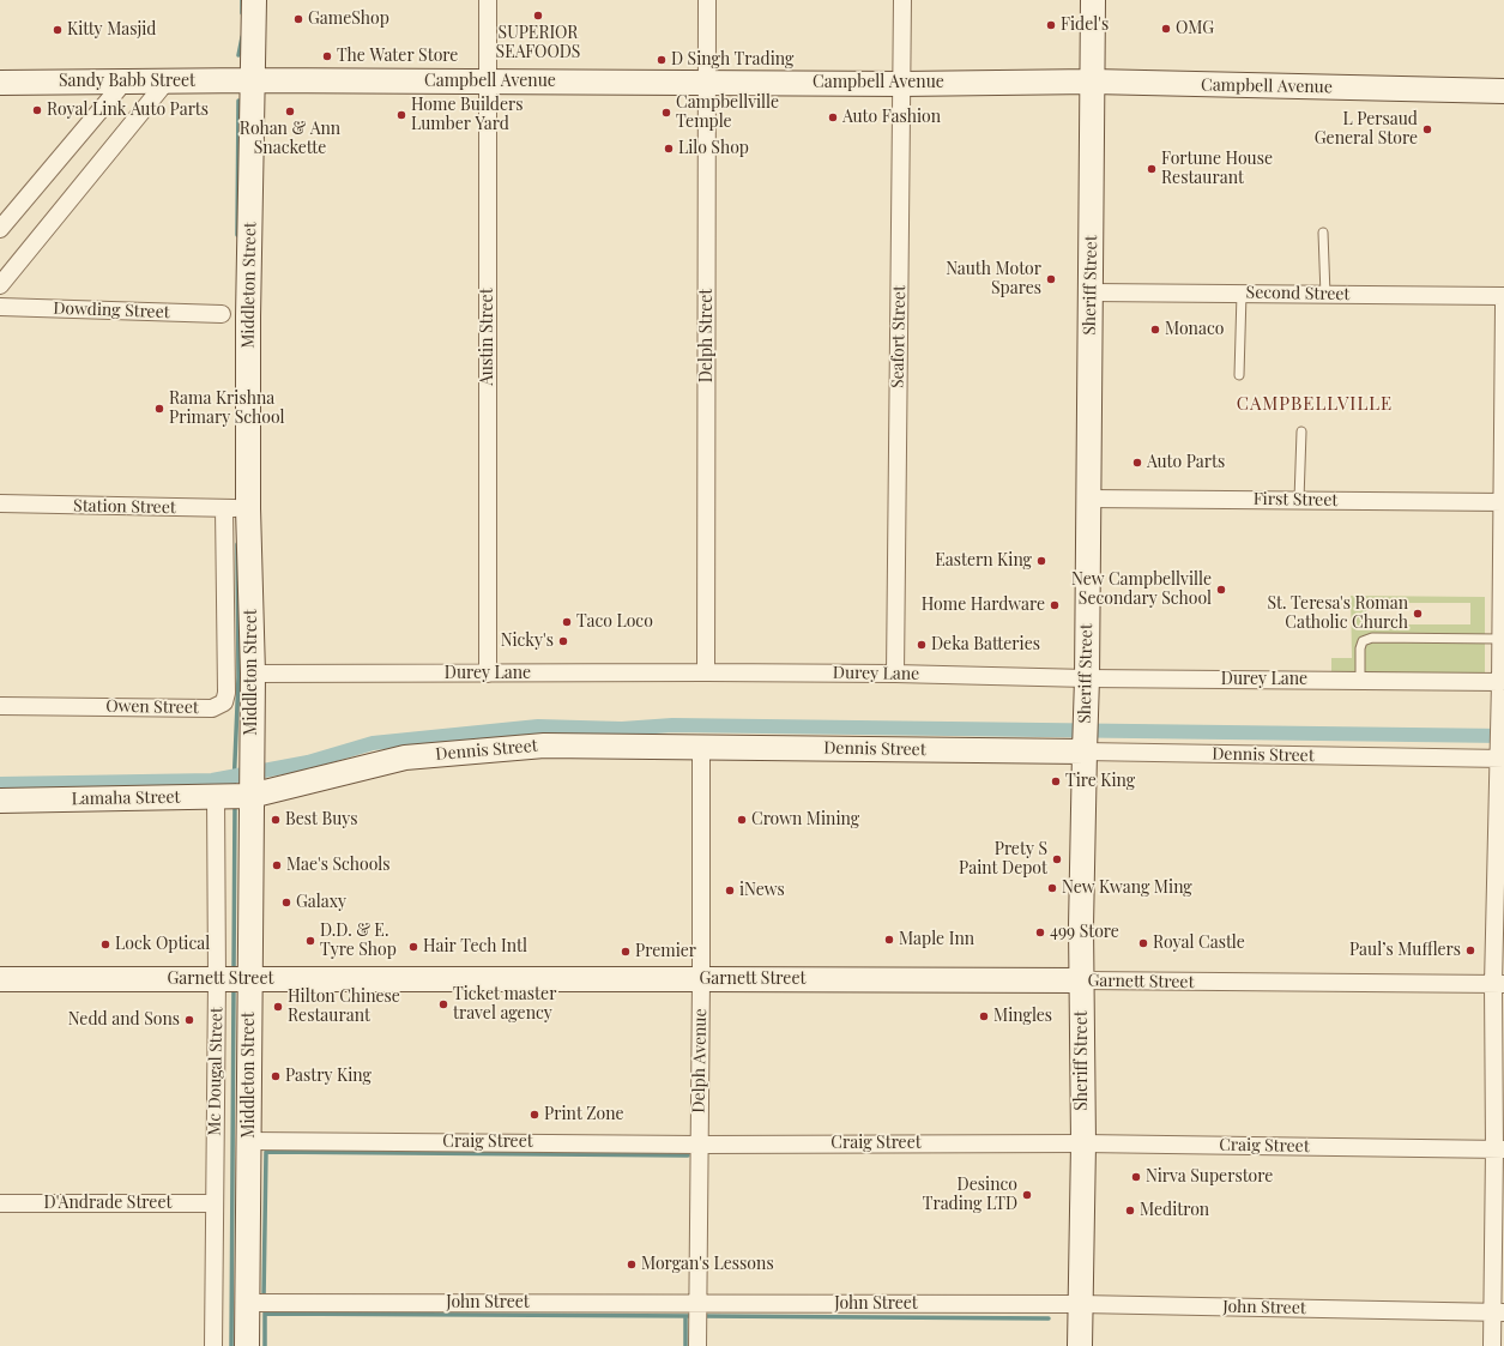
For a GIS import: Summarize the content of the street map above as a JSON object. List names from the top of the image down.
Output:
{
  "streets": {
    "street": [
      "Sandy Babb Street",
      "Campbell Avenue",
      "Middleton Street",
      "Sheriff Street",
      "Second Street",
      "Dowding Street",
      "Delph Street",
      "Austin Street",
      "Seafort Street",
      "First Street",
      "Station Street",
      "Durey Lane",
      "Owen Street",
      "Dennis Street",
      "Lamaha Street",
      "Garnett Street",
      "Delph Avenue",
      "Mc Dougal Street",
      "Craig Street",
      "D'Andrade Street",
      "John Street"
    ]
  },
  "crossings": [
    ["Sandy Babb Street", "Campbell Avenue"],
    ["Sandy Babb Street", "Middleton Street"],
    ["Campbell Avenue", "Middleton Street"],
    ["Campbell Avenue", "Sheriff Street"],
    ["Campbell Avenue", "Delph Street"],
    ["Campbell Avenue", "Austin Street"],
    ["Campbell Avenue", "Seafort Street"],
    ["Middleton Street", "Station Street"],
    ["Middleton Street", "Durey Lane"],
    ["Middleton Street", "Dennis Street"],
    ["Middleton Street", "Lamaha Street"],
    ["Middleton Street", "Garnett Street"],
    ["Middleton Street", "Craig Street"],
    ["Middleton Street", "John Street"],
    ["Sheriff Street", "Second Street"],
    ["Sheriff Street", "First Street"],
    ["Sheriff Street", "Durey Lane"],
    ["Sheriff Street", "Dennis Street"],
    ["Sheriff Street", "Garnett Street"],
    ["Sheriff Street", "Craig Street"],
    ["Sheriff Street", "John Street"],
    ["Delph Street", "Durey Lane"],
    ["Austin Street", "Durey Lane"],
    ["Seafort Street", "Durey Lane"],
    ["Station Street", "Owen Street"],
    ["Dennis Street", "Lamaha Street"],
    ["Dennis Street", "Delph Avenue"],
    ["Lamaha Street", "Mc Dougal Street"],
    ["Garnett Street", "Delph Avenue"],
    ["Garnett Street", "Mc Dougal Street"],
    ["Delph Avenue", "Craig Street"],
    ["Delph Avenue", "John Street"],
    ["Mc Dougal Street", "D'Andrade Street"]
  ],
  "districts": ["CAMPBELLVILLE"],
  "places": [
    "SUPERIOR SEAFOODS",
    "GameShop",
    "Fidel's",
    "OMG",
    "Kitty Masjid",
    "The Water Store",
    "D Singh Trading",
    "Royal Link Auto Parts",
    "Rohan & Ann Snackette",
    "Campbellville Temple",
    "Home Builders Lumber Yard",
    "Auto Fashion",
    "L Persaud General Store",
    "Lilo Shop",
    "Fortune House Restaurant",
    "Nauth Motor Spares",
    "Monaco",
    "Rama Krishna Primary School",
    "Auto Parts",
    "Eastern King",
    "New Campbellville Secondary School",
    "Home Hardware",
    "St. Teresa's Roman Catholic Church",
    "Taco Loco",
    "Nicky's",
    "Deka Batteries",
    "Tire King",
    "Best Buys",
    "Crown Mining",
    "Prety S Paint Depot",
    "Mae's Schools",
    "New Kwang Ming",
    "iNews",
    "Galaxy",
    "499 Store",
    "Maple Inn",
    "D.D. & E. Tyre Shop",
    "Royal Castle",
    "Lock Optical",
    "Hair Tech Intl",
    "Paul’s Mufflers",
    "Premier",
    "Ticket master travel agency",
    "Hilton Chinese Restaurant",
    "Mingles",
    "Nedd and Sons",
    "Pastry King",
    "Print Zone",
    "Nirva Superstore",
    "Desinco Trading LTD",
    "Meditron",
    "Morgan's Lessons"
  ]
}
